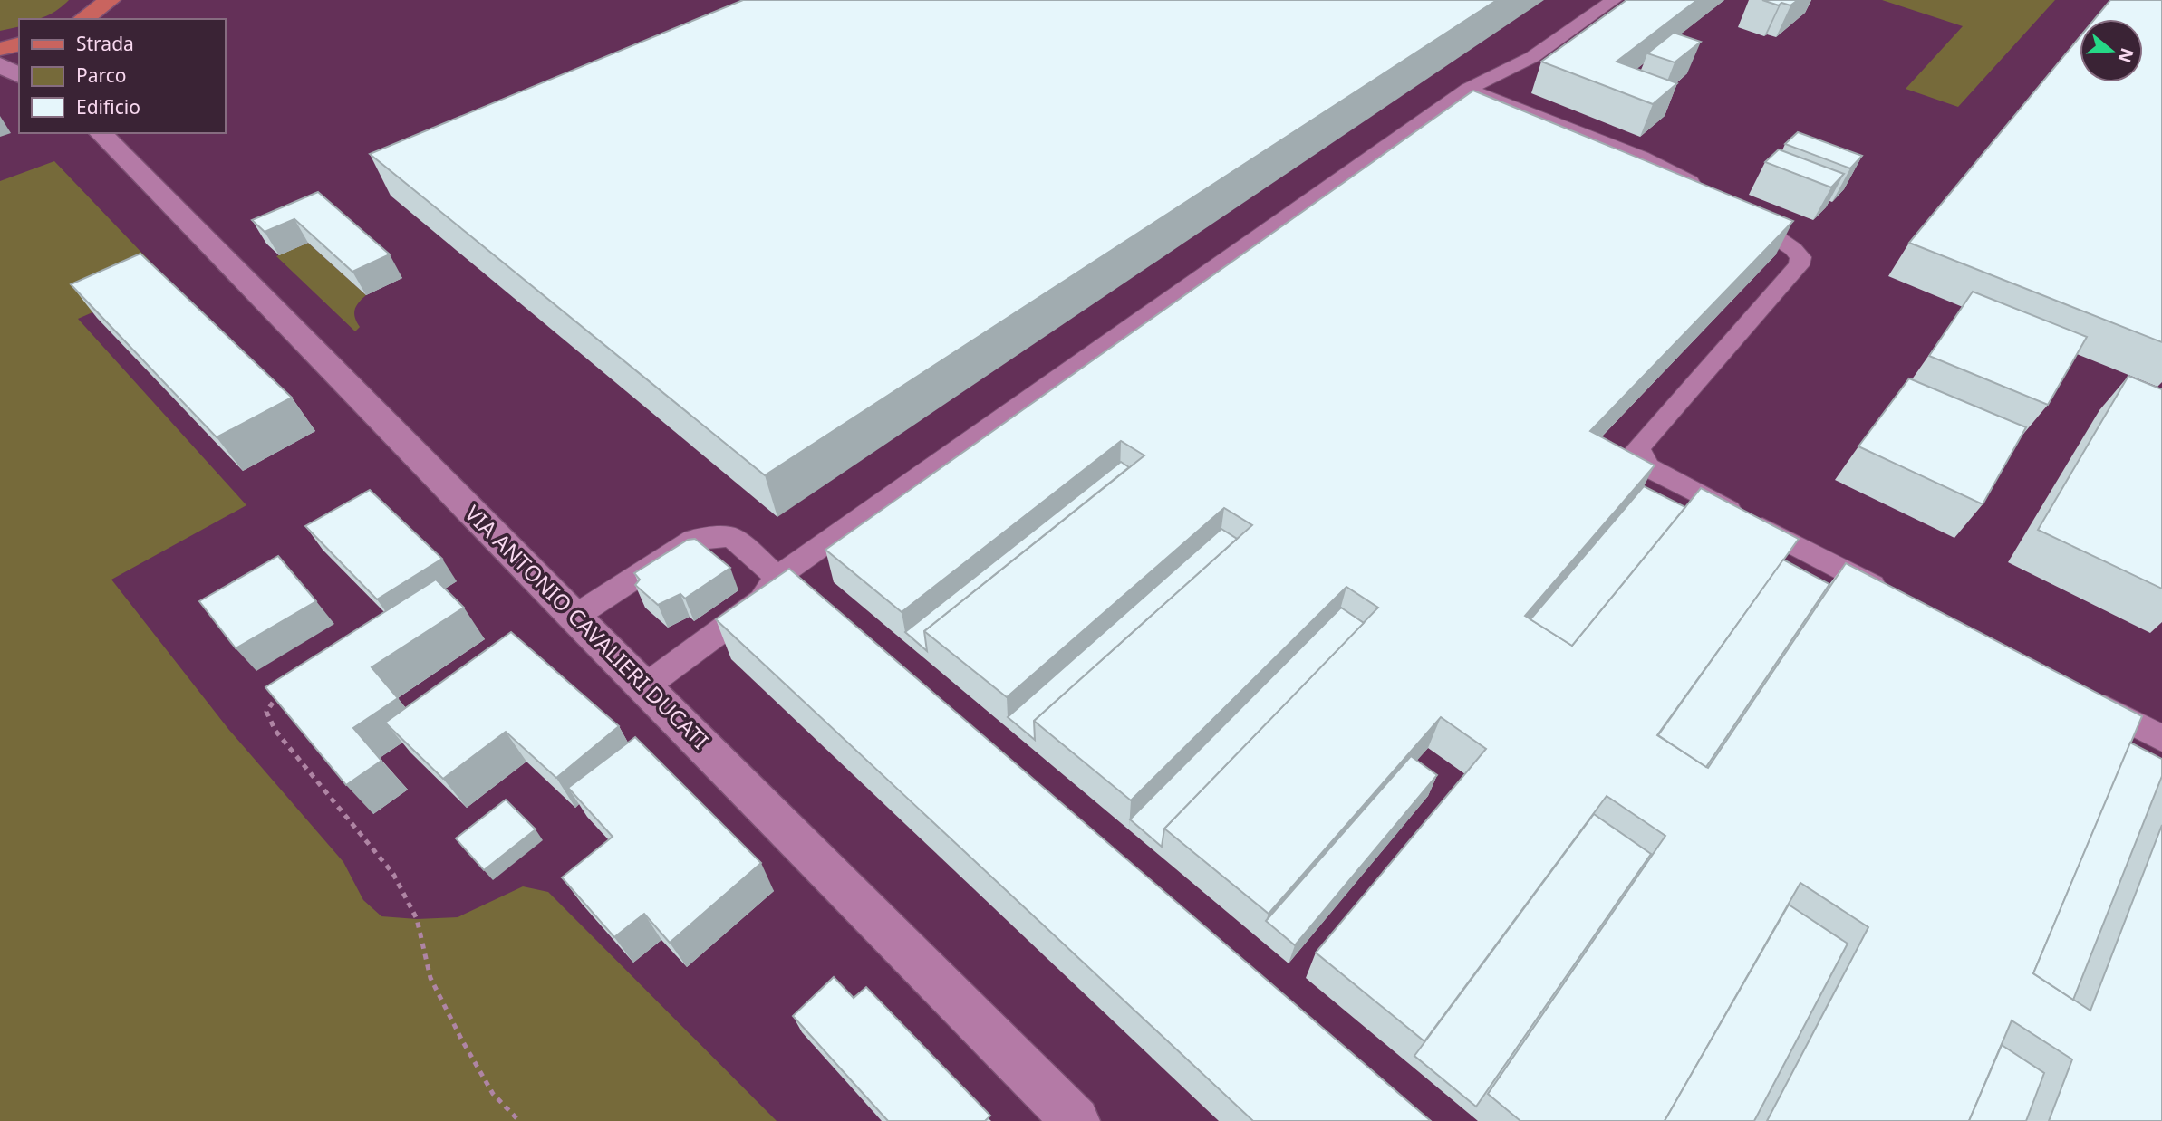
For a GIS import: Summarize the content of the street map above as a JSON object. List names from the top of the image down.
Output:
{
  "streets": {
    "street": ["VIA ANTONIO CAVALIERI DUCATI"]
  },
  "legend": ["Strada", "Parco", "Edificio"],
  "north": "right"
}
